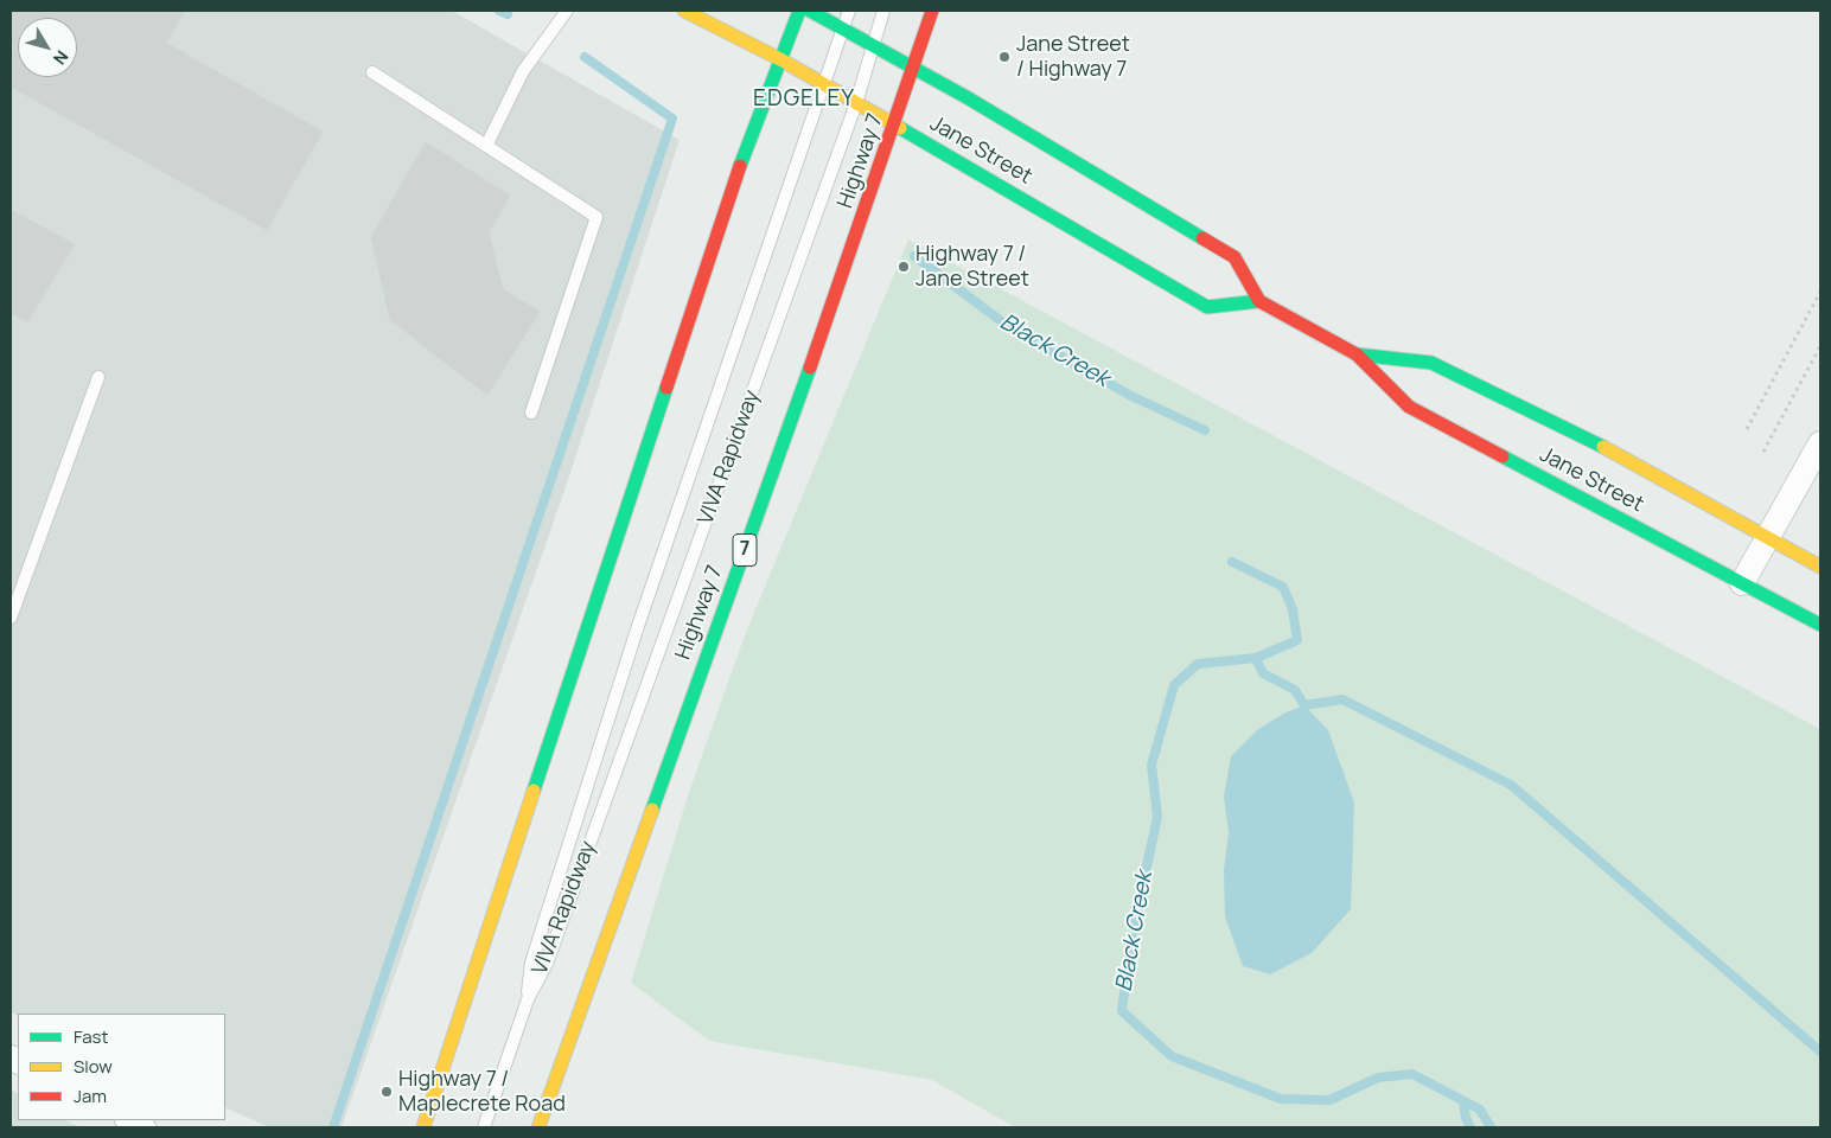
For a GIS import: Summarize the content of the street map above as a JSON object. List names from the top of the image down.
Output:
{
  "streets": {
    "main road": ["Jane Street", "Highway 7", "7"],
    "lane": ["VIVA Rapidway"]
  },
  "crossings": [
    ["Jane Street", "Highway 7"],
    ["Jane Street", "VIVA Rapidway"]
  ],
  "districts": ["EDGELEY"],
  "water": ["Black Creek"],
  "places": ["Jane Street / Highway 7", "Highway 7 / Jane Street", "Highway 7 / Maplecrete Road"],
  "legend": ["Fast", "Slow", "Jam"],
  "north": "bottom right"
}
